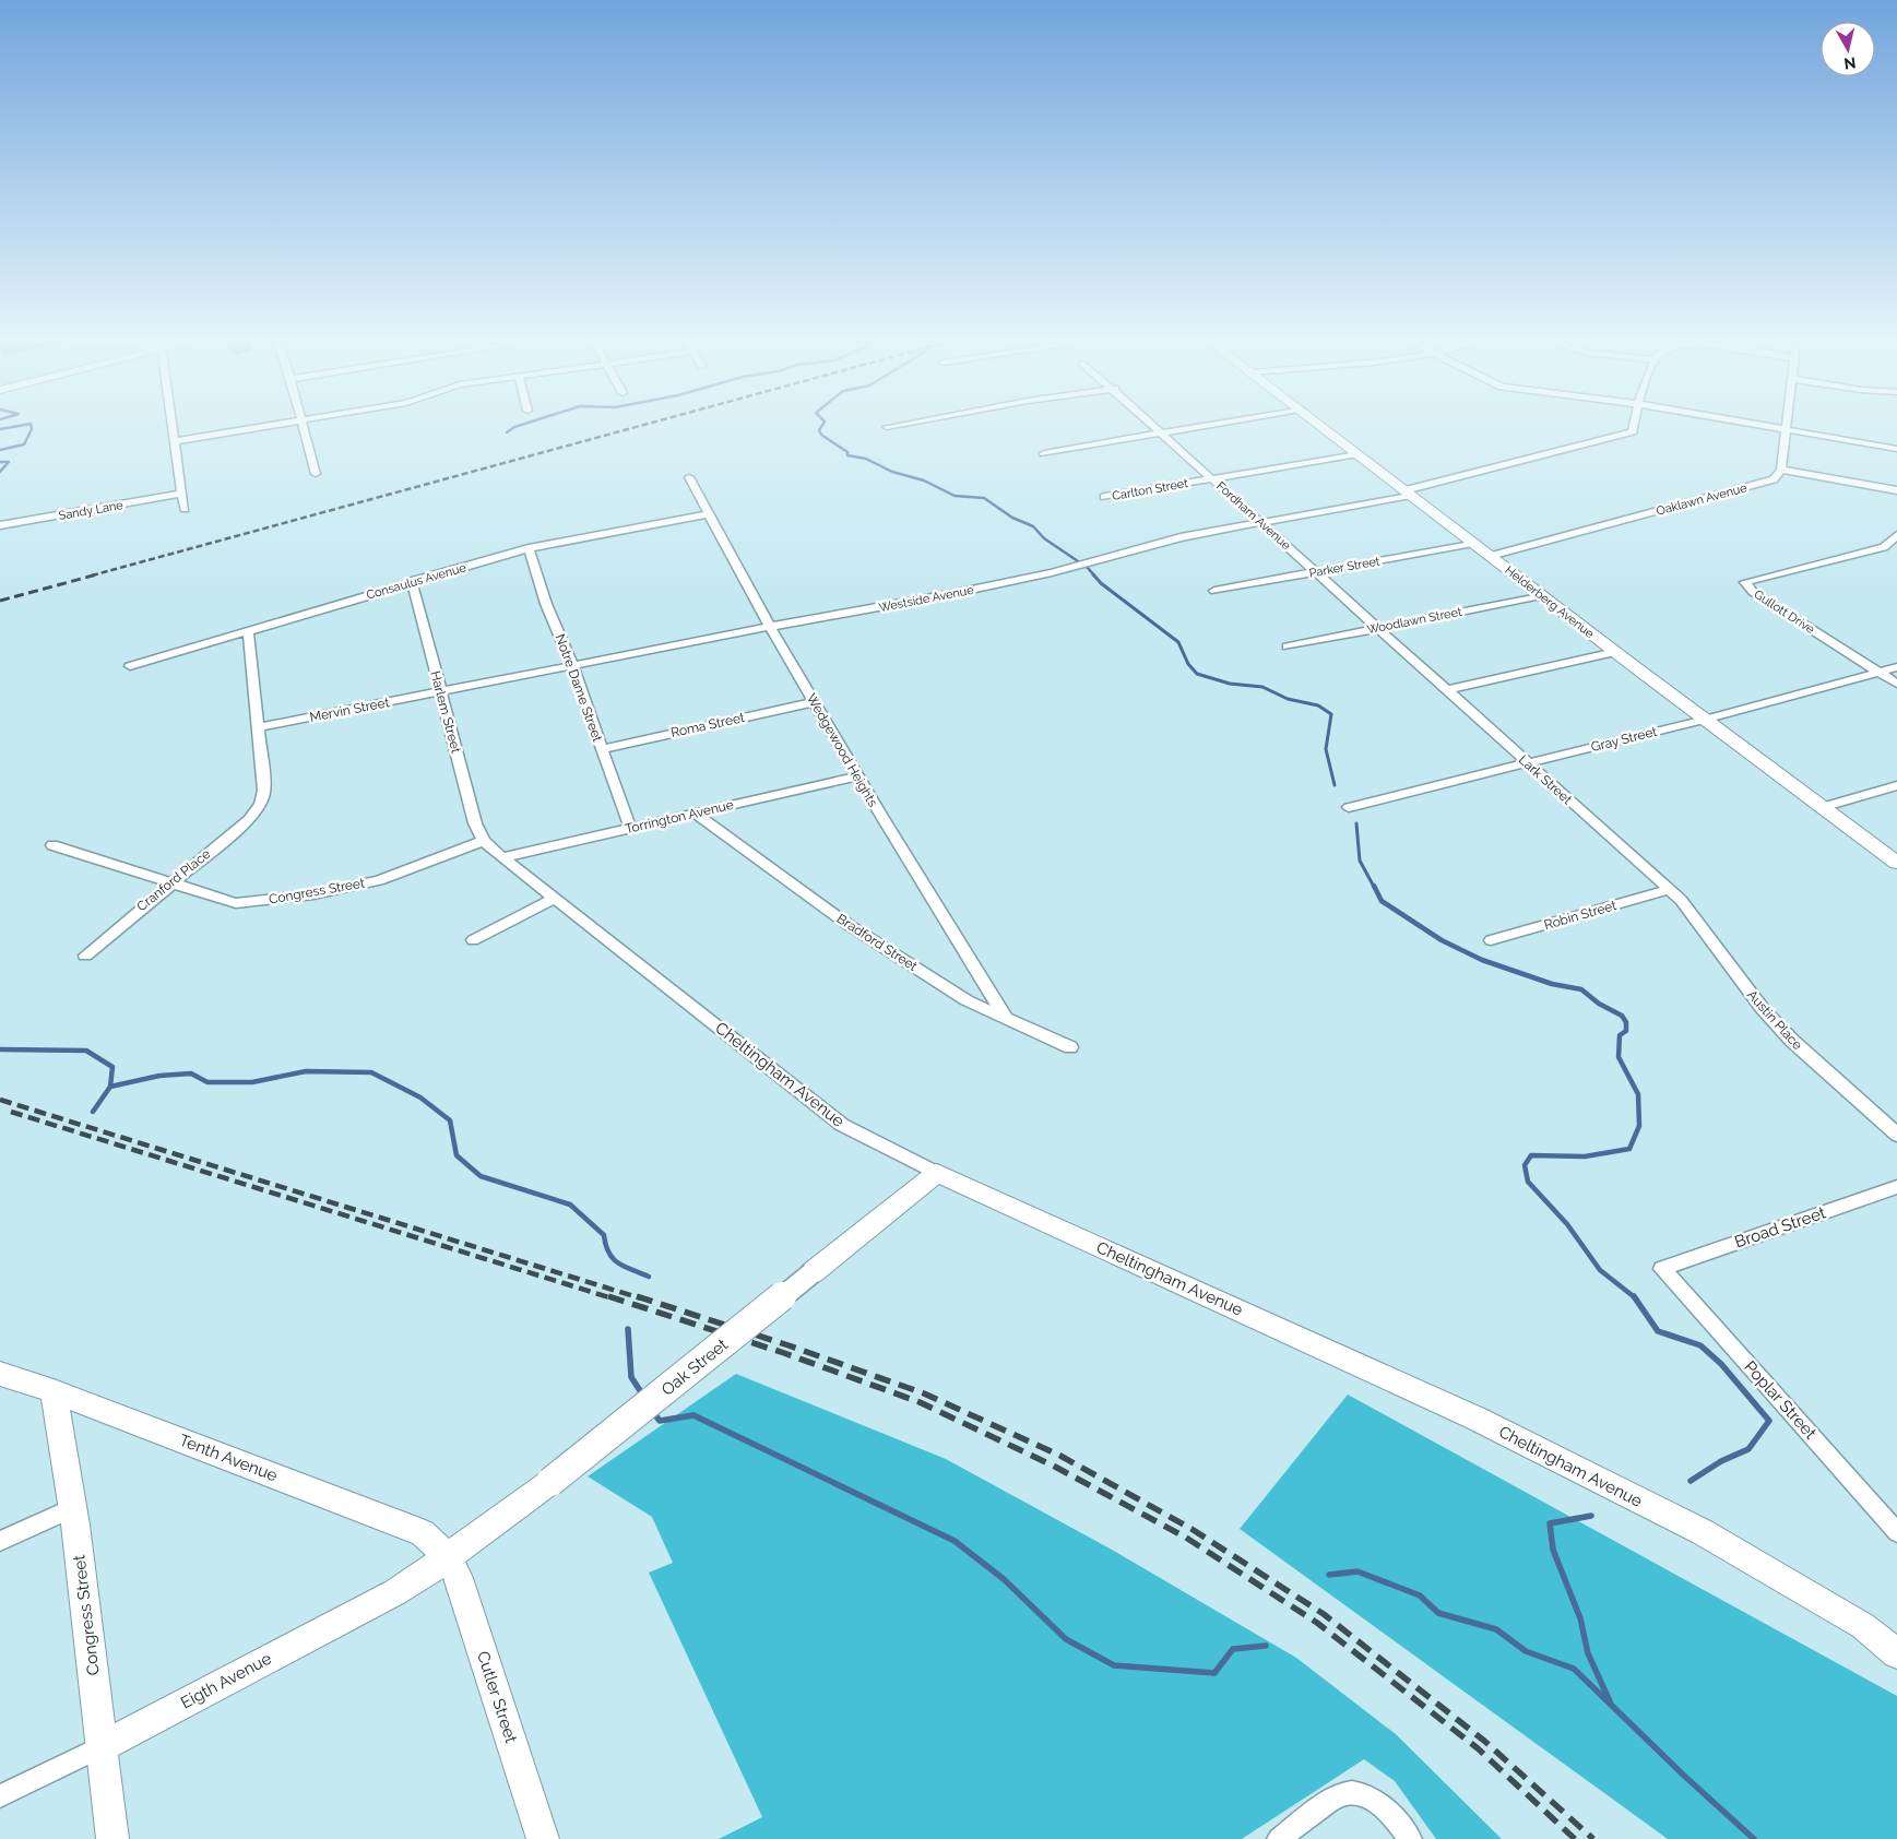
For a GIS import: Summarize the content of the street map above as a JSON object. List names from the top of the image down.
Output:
{
  "streets": {
    "street": [
      "Carlton Street",
      "Oaklawn Avenue",
      "Sandy Lane",
      "Fordham Avenue",
      "Parker Street",
      "Consaulus Avenue",
      "Westside Avenue",
      "Helderberg Avenue",
      "Gullott Drive",
      "Woodlawn Street",
      "Notre Dame Street",
      "Mervin Street",
      "Harlem Street",
      "Roma Street",
      "Gray Street",
      "Wedgewood Heights",
      "Lark Street",
      "Torrington Avenue",
      "Cranford Place",
      "Congress Street",
      "Robin Street",
      "Bradford Street",
      "Austin Place",
      "Cheltingham Avenue",
      "Broad Street",
      "Oak Street",
      "Poplar Street",
      "Tenth Avenue",
      "Eigth Avenue",
      "Cutler Street"
    ]
  },
  "crossings": [
    ["Carlton Street", "Fordham Avenue"],
    ["Carlton Street", "Helderberg Avenue"],
    ["Oaklawn Avenue", "Helderberg Avenue"],
    ["Fordham Avenue", "Parker Street"],
    ["Fordham Avenue", "Westside Avenue"],
    ["Fordham Avenue", "Woodlawn Street"],
    ["Fordham Avenue", "Lark Street"],
    ["Parker Street", "Helderberg Avenue"],
    ["Consaulus Avenue", "Notre Dame Street"],
    ["Consaulus Avenue", "Harlem Street"],
    ["Consaulus Avenue", "Wedgewood Heights"],
    ["Westside Avenue", "Helderberg Avenue"],
    ["Westside Avenue", "Notre Dame Street"],
    ["Westside Avenue", "Mervin Street"],
    ["Westside Avenue", "Harlem Street"],
    ["Westside Avenue", "Wedgewood Heights"],
    ["Helderberg Avenue", "Woodlawn Street"],
    ["Helderberg Avenue", "Gray Street"],
    ["Gullott Drive", "Gray Street"],
    ["Notre Dame Street", "Roma Street"],
    ["Notre Dame Street", "Torrington Avenue"],
    ["Mervin Street", "Harlem Street"],
    ["Mervin Street", "Cranford Place"],
    ["Harlem Street", "Congress Street"],
    ["Harlem Street", "Cheltingham Avenue"],
    ["Roma Street", "Wedgewood Heights"],
    ["Gray Street", "Lark Street"],
    ["Wedgewood Heights", "Torrington Avenue"],
    ["Wedgewood Heights", "Bradford Street"],
    ["Lark Street", "Robin Street"],
    ["Lark Street", "Austin Place"],
    ["Torrington Avenue", "Bradford Street"],
    ["Torrington Avenue", "Cheltingham Avenue"],
    ["Cranford Place", "Congress Street"],
    ["Congress Street", "Cheltingham Avenue"],
    ["Congress Street", "Tenth Avenue"],
    ["Congress Street", "Eigth Avenue"],
    ["Robin Street", "Austin Place"],
    ["Cheltingham Avenue", "Oak Street"],
    ["Broad Street", "Poplar Street"],
    ["Oak Street", "Tenth Avenue"],
    ["Oak Street", "Eigth Avenue"],
    ["Oak Street", "Cutler Street"],
    ["Tenth Avenue", "Eigth Avenue"],
    ["Tenth Avenue", "Cutler Street"],
    ["Eigth Avenue", "Cutler Street"]
  ],
  "north": "bottom"
}
